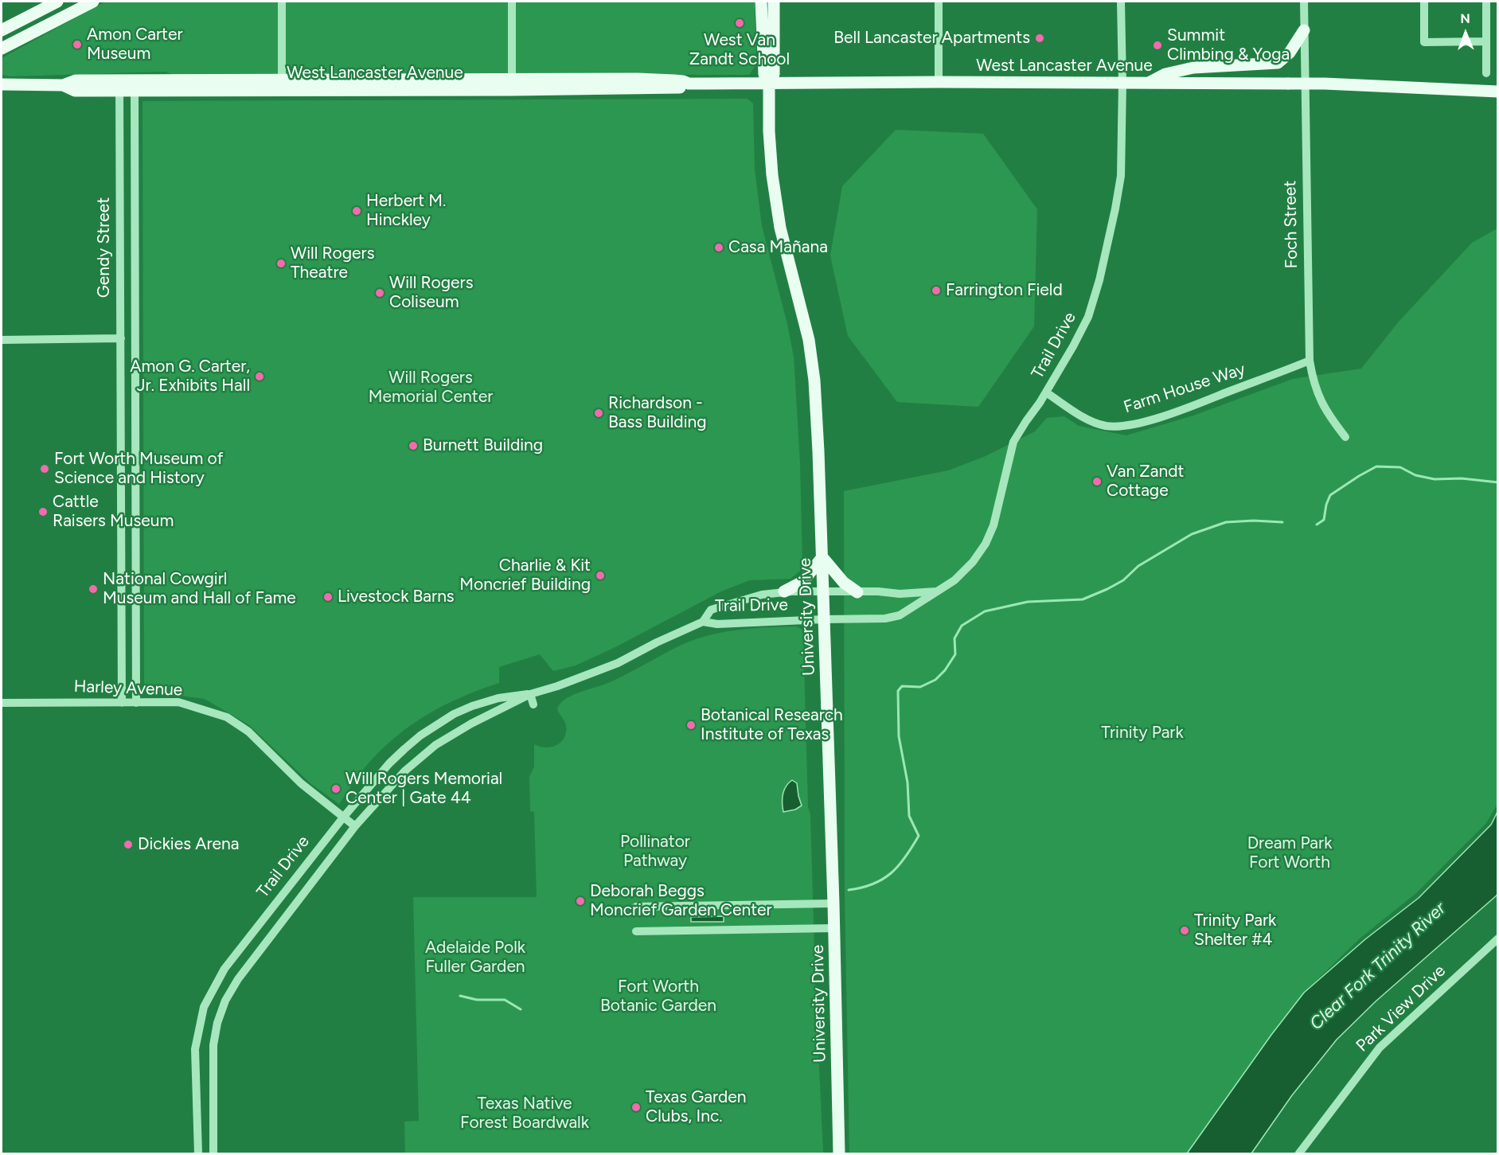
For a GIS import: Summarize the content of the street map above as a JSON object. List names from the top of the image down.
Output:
{
  "streets": {
    "main road": ["West Lancaster Avenue", "University Drive"],
    "street": [
      "Foch Street",
      "Gendy Street",
      "Trail Drive",
      "Farm House Way",
      "Harley Avenue",
      "Park View Drive"
    ]
  },
  "crossings": [
    ["West Lancaster Avenue", "Gendy Street"],
    ["West Lancaster Avenue", "Trail Drive"],
    ["West Lancaster Avenue", "University Drive"],
    ["Foch Street", "Farm House Way"],
    ["Gendy Street", "Harley Avenue"],
    ["Trail Drive", "Farm House Way"],
    ["Trail Drive", "University Drive"],
    ["Trail Drive", "Harley Avenue"]
  ],
  "water": ["Clear Fork Trinity River"],
  "parks": [
    "Will Rogers Memorial Center",
    "Trinity Park",
    "Pollinator Pathway",
    "Dream Park Fort Worth",
    "Adelaide Polk Fuller Garden",
    "Fort Worth Botanic Garden",
    "Texas Native Forest Boardwalk"
  ],
  "places": [
    "West Van Zandt School",
    "Bell Lancaster Apartments",
    "Amon Carter Museum",
    "Summit Climbing & Yoga",
    "Herbert M. Hinckley",
    "Casa Mañana",
    "Will Rogers Theatre",
    "Farrington Field",
    "Will Rogers Coliseum",
    "Amon G. Carter, Jr. Exhibits Hall",
    "Richardson - Bass Building",
    "Burnett Building",
    "Fort Worth Museum of Science and History",
    "Van Zandt Cottage",
    "Cattle Raisers Museum",
    "Charlie & Kit Moncrief Building",
    "National Cowgirl Museum and Hall of Fame",
    "Livestock Barns",
    "Botanical Research Institute of Texas",
    "Will Rogers Memorial Center | Gate 44",
    "Dickies Arena",
    "Deborah Beggs Moncrief Garden Center",
    "Trinity Park Shelter #4",
    "Texas Garden Clubs, Inc."
  ],
  "north": "top"
}
